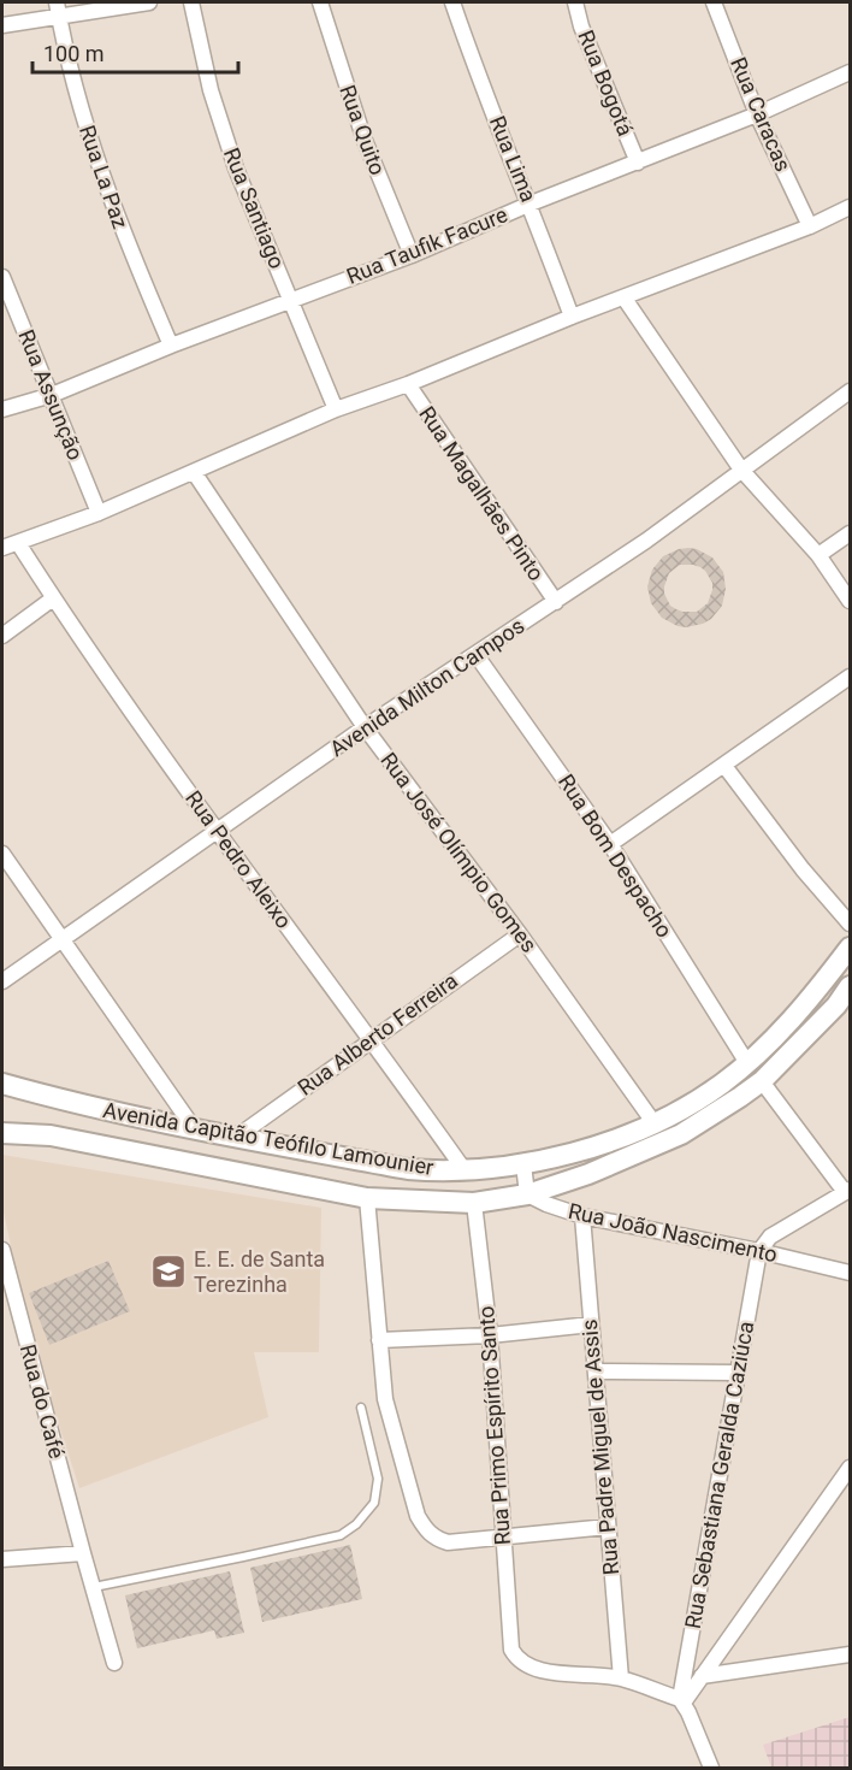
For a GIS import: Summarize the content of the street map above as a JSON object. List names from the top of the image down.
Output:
{
  "streets": {
    "main road": ["Avenida Capitão Teófilo Lamounier"],
    "street": [
      "Rua Bogotá",
      "Rua Caracas",
      "Rua Quito",
      "Rua Lima",
      "Rua La Paz",
      "Rua Santiago",
      "Rua Taufik Facure",
      "Rua Assunção",
      "Rua Magalhães Pinto",
      "Avenida Milton Campos",
      "Rua José Olímpio Gomes",
      "Rua Bom Despacho",
      "Rua Pedro Aleixo",
      "Rua Alberto Ferreira",
      "Rua João Nascimento",
      "Rua do Café",
      "Rua Primo Espírito Santo",
      "Rua Padre Miguel de Assis",
      "Rua Sebastiana Geralda Caziúca"
    ]
  },
  "crossings": [
    ["Rua Bogotá", "Rua Taufik Facure"],
    ["Rua Caracas", "Rua Taufik Facure"],
    ["Rua Quito", "Rua Taufik Facure"],
    ["Rua Lima", "Rua Taufik Facure"],
    ["Rua La Paz", "Rua Taufik Facure"],
    ["Rua Santiago", "Rua Taufik Facure"],
    ["Rua Taufik Facure", "Rua Assunção"],
    ["Rua Magalhães Pinto", "Avenida Milton Campos"],
    ["Avenida Milton Campos", "Rua José Olímpio Gomes"],
    ["Avenida Milton Campos", "Rua Bom Despacho"],
    ["Avenida Milton Campos", "Rua Pedro Aleixo"],
    ["Rua José Olímpio Gomes", "Rua Alberto Ferreira"],
    ["Rua José Olímpio Gomes", "Avenida Capitão Teófilo Lamounier"],
    ["Rua Bom Despacho", "Avenida Capitão Teófilo Lamounier"],
    ["Rua Pedro Aleixo", "Rua Alberto Ferreira"],
    ["Rua Pedro Aleixo", "Avenida Capitão Teófilo Lamounier"],
    ["Rua Alberto Ferreira", "Avenida Capitão Teófilo Lamounier"],
    ["Avenida Capitão Teófilo Lamounier", "Rua João Nascimento"],
    ["Avenida Capitão Teófilo Lamounier", "Rua Primo Espírito Santo"],
    ["Rua João Nascimento", "Rua Padre Miguel de Assis"],
    ["Rua João Nascimento", "Rua Sebastiana Geralda Caziúca"],
    ["Rua Primo Espírito Santo", "Rua Padre Miguel de Assis"]
  ],
  "places": {
    "school or university": ["E. E. de Santa Terezinha"]
  },
  "scale_bar": "100 m"
}
